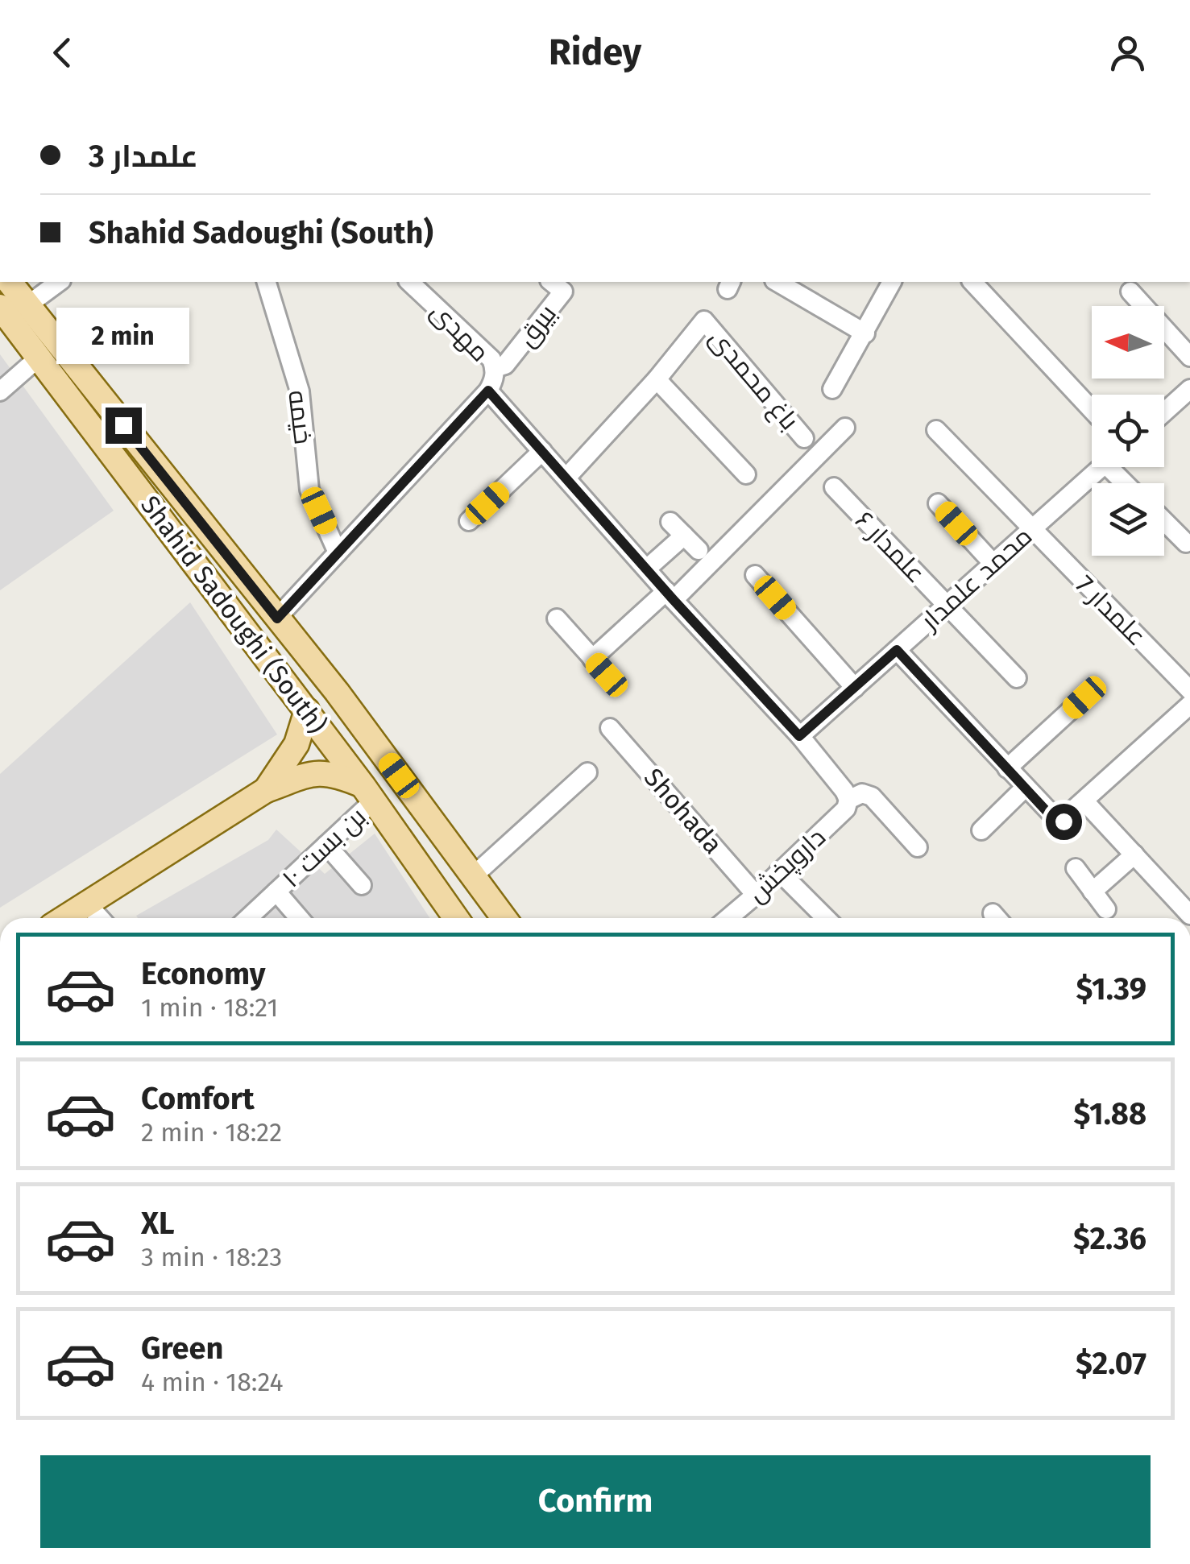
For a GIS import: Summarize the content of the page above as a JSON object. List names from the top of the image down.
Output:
{
  "streets": {
    "main road": ["Shahid Sadoughi (South)"],
    "street": [
      "بیرق",
      "مهدی",
      "باغ محمدی",
      "خیمه",
      "علمدار ۶",
      "محمد علمدار",
      "علمدار 7",
      "Shohada",
      "بن بست ۱۰",
      "داروپخش"
    ]
  },
  "crossings": [
    ["بیرق", "مهدی"],
    ["علمدار ۶", "محمد علمدار"],
    ["محمد علمدار", "علمدار 7"],
    ["Shahid Sadoughi (South)", "بن بست ۱۰"],
    ["Shohada", "داروپخش"]
  ],
  "north": "left",
  "page": {
    "header": "Ridey",
    "banner": ["علمدار 3", "Shahid Sadoughi (South)"],
    "bubble": "2 min",
    "list": [
      {
        "name": "Economy",
        "note": "1 min · 18:21",
        "value": "$1.39"
      },
      {
        "name": "Comfort",
        "note": "2 min · 18:22",
        "value": "$1.88"
      },
      {
        "name": "XL",
        "note": "3 min · 18:23",
        "value": "$2.36"
      },
      {
        "name": "Green",
        "note": "4 min · 18:24",
        "value": "$2.07"
      }
    ],
    "buttons": "Confirm"
  }
}
